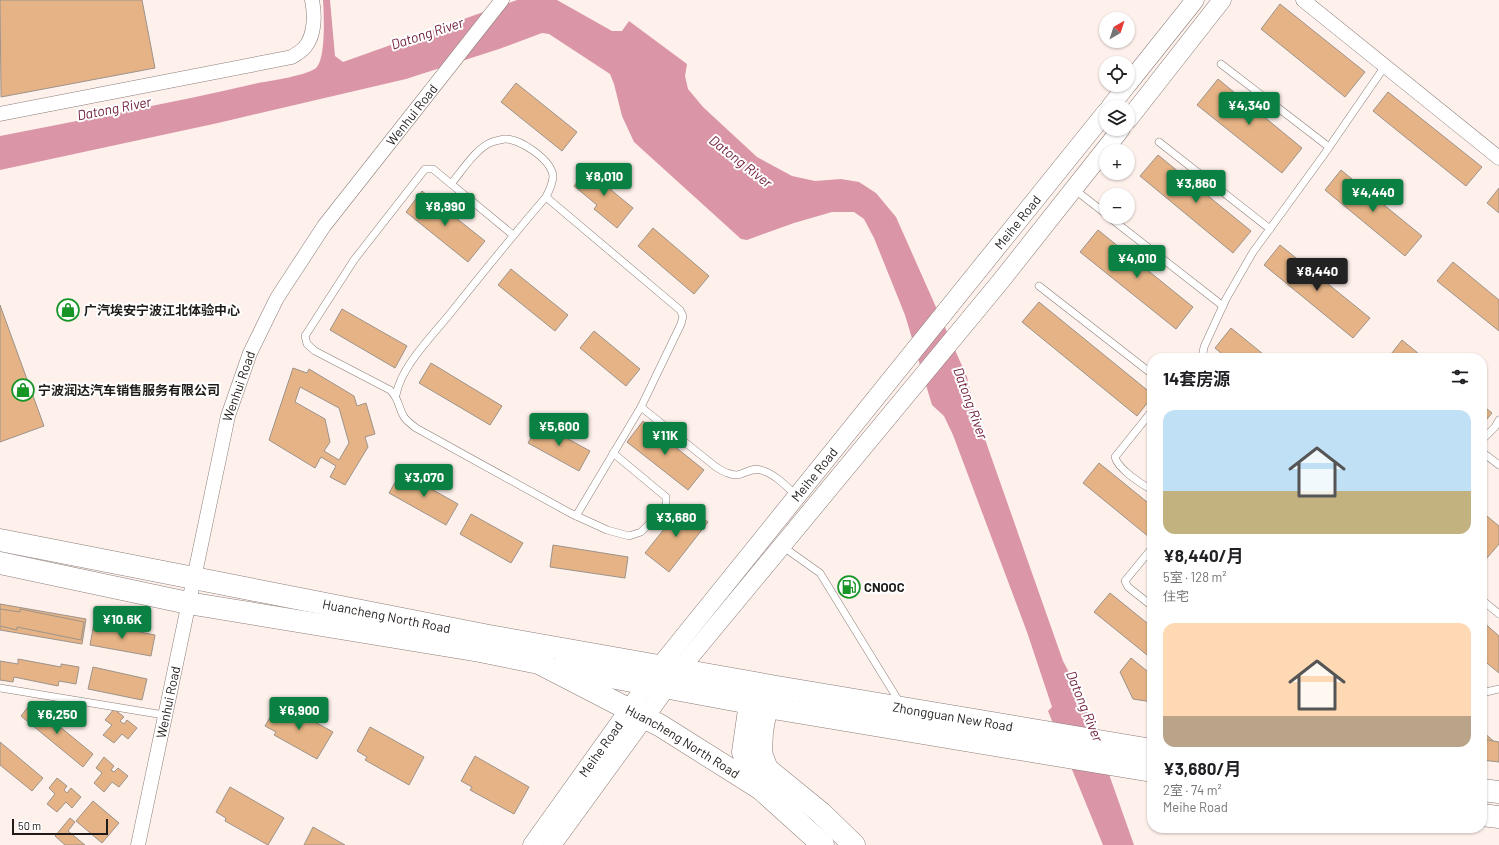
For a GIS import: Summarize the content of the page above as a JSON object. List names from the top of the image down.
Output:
{
  "streets": {
    "main road": ["Huancheng North Road", "Zhongguan New Road"],
    "street": ["Wenhui Road", "Meihe Road"]
  },
  "crossings": [
    ["Wenhui Road", "Huancheng North Road"],
    ["Meihe Road", "Huancheng North Road"],
    ["Huancheng North Road", "Zhongguan New Road"]
  ],
  "water": ["Datong River"],
  "places": {
    "shop": ["广汽埃安宁波江北体验中心", "宁波润达汽车销售服务有限公司"],
    "fuel station": ["CNOOC"]
  },
  "scale_bar": "50 m",
  "north": "top right",
  "page": {
    "map_buttons": ["+", "−"],
    "price": [
      "¥4,340",
      "¥8,010",
      "¥3,860",
      "¥4,440",
      "¥8,990",
      "¥4,010",
      "¥8,440",
      "¥5,600",
      "¥11K",
      "¥3,070",
      "¥3,680",
      "¥10.6K",
      "¥6,900",
      "¥6,250"
    ],
    "heading": "14套房源",
    "list": [
      {
        "name": "¥8,440/月",
        "note": "5室 · 128 m² · 住宅"
      },
      {
        "name": "¥3,680/月",
        "note": "2室 · 74 m² · Meihe Road"
      }
    ],
    "scale": "50 m"
  }
}
